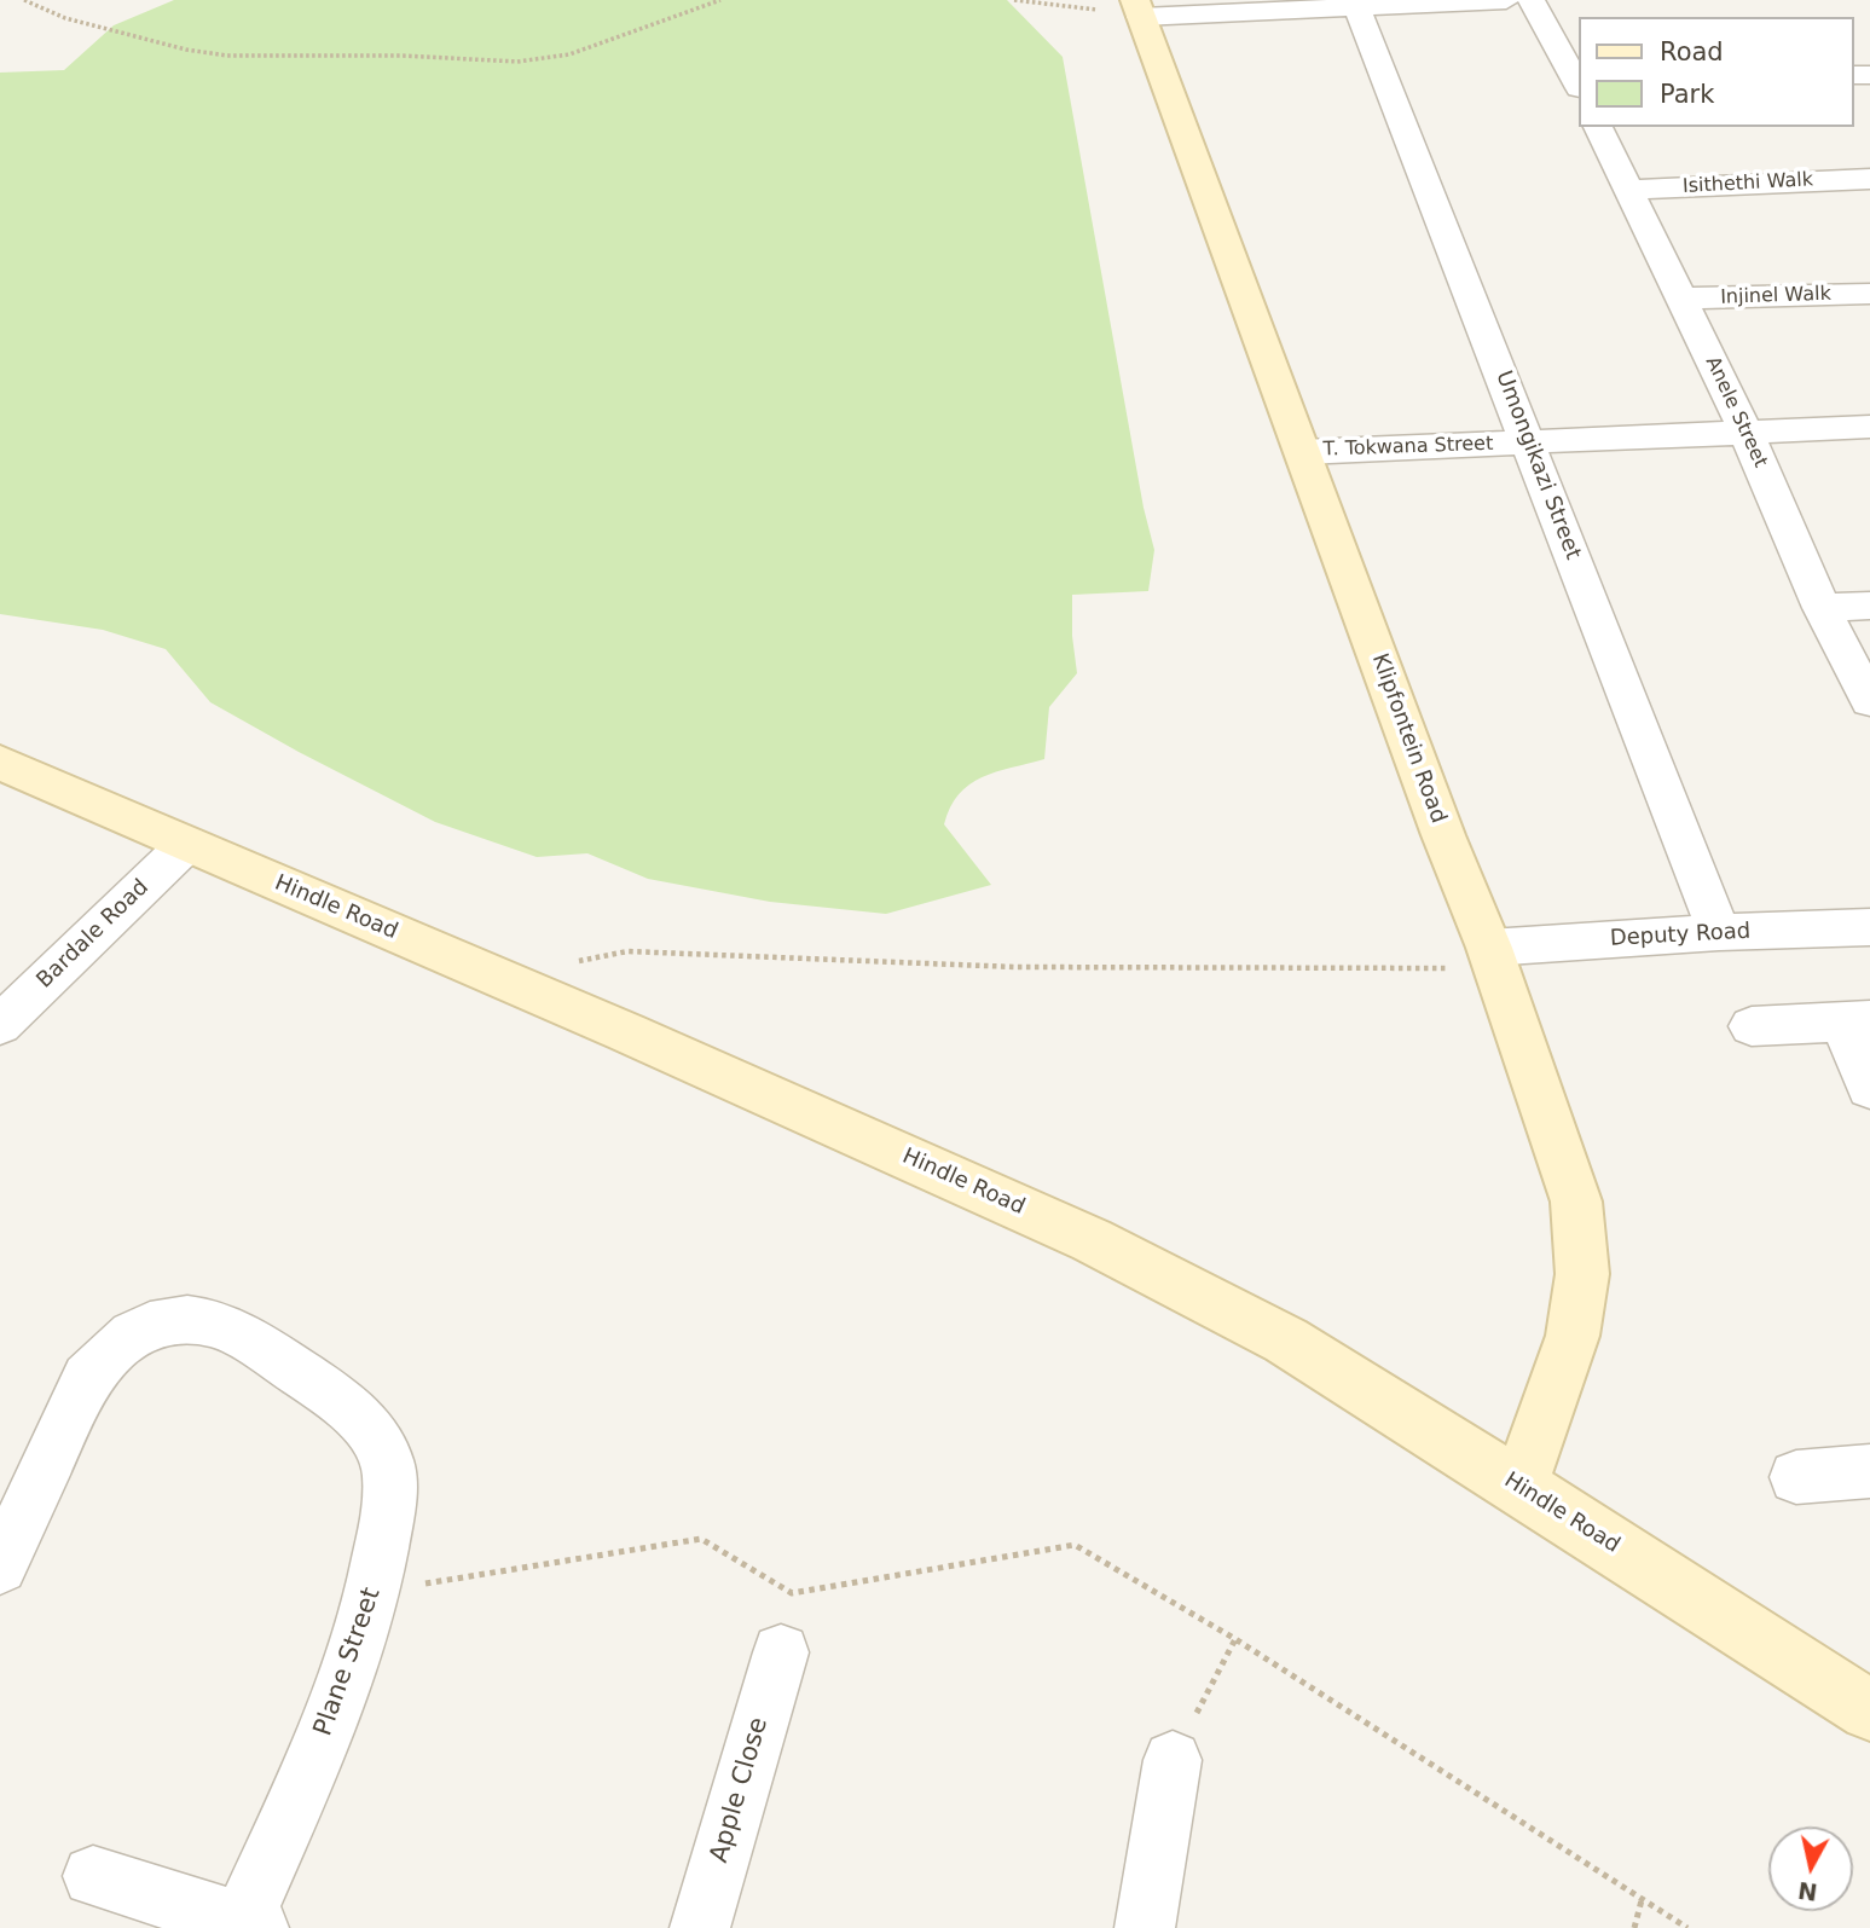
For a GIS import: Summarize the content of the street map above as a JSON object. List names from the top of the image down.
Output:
{
  "streets": {
    "street": [
      "Isithethi Walk",
      "Injinel Walk",
      "Anele Street",
      "T. Tokwana Street",
      "Umongikazi Street",
      "Klipfontein Road",
      "Hindle Road",
      "Bardale Road",
      "Deputy Road",
      "Plane Street",
      "Apple Close"
    ]
  },
  "crossings": [
    ["Isithethi Walk", "Anele Street"],
    ["Injinel Walk", "Anele Street"],
    ["Anele Street", "T. Tokwana Street"],
    ["T. Tokwana Street", "Umongikazi Street"],
    ["T. Tokwana Street", "Klipfontein Road"],
    ["Umongikazi Street", "Deputy Road"],
    ["Klipfontein Road", "Hindle Road"],
    ["Klipfontein Road", "Deputy Road"],
    ["Hindle Road", "Bardale Road"]
  ],
  "legend": ["Road", "Park"],
  "north": "bottom"
}
